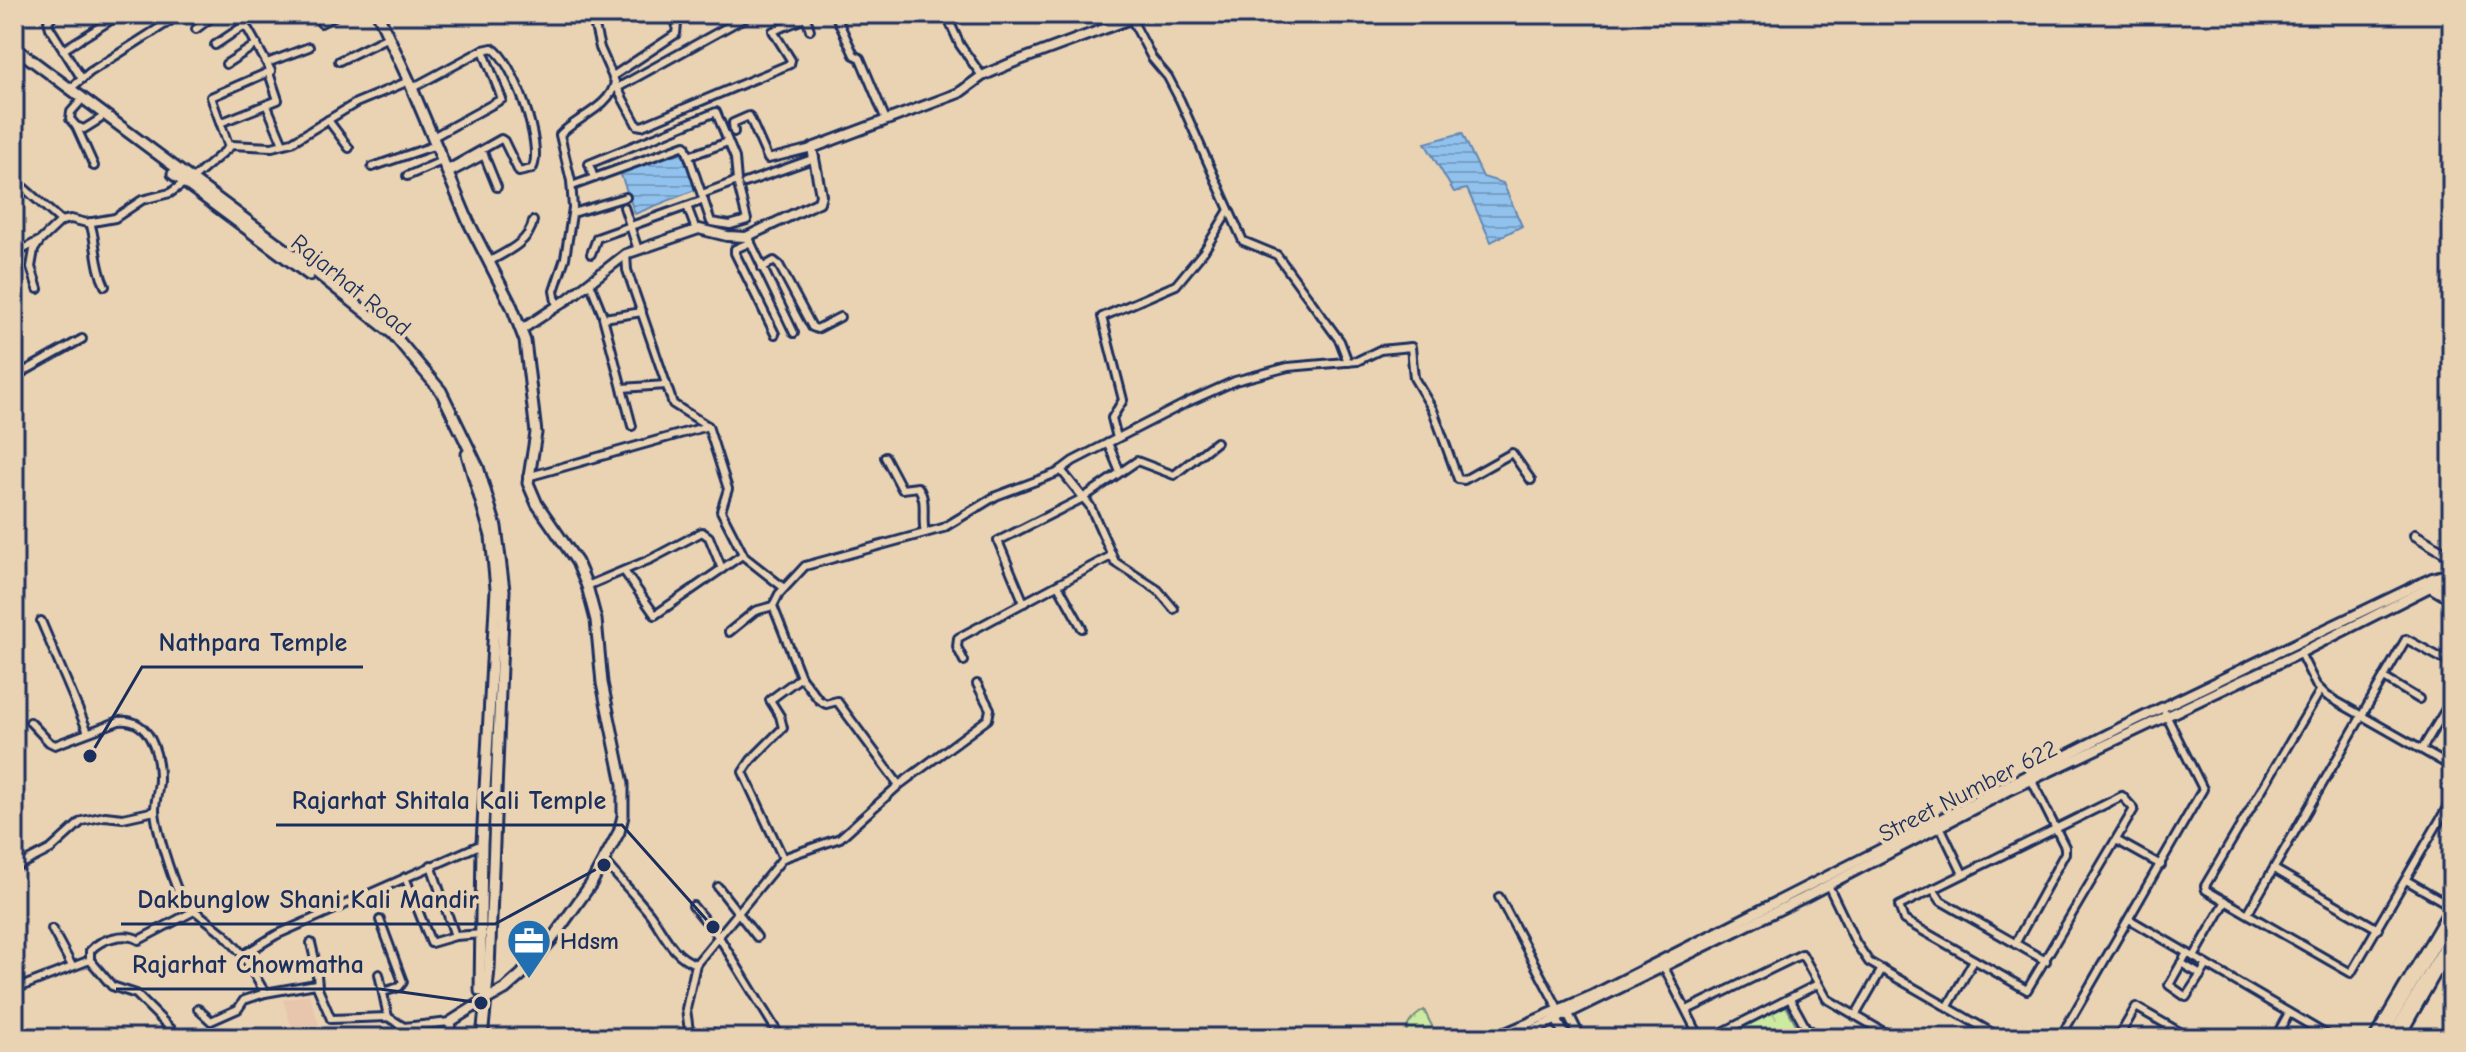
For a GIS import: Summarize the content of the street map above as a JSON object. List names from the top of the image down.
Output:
{
  "streets": {
    "main road": ["Rajarhat Road"],
    "street": ["Street Number 622"]
  },
  "places": {
    "other": [
      "Nathpara Temple",
      "Dakbunglow Shani Kali Mandir",
      "Rajarhat Shitala Kali Temple",
      "Rajarhat Chowmatha"
    ],
    "office": ["Hdsm"]
  }
}
